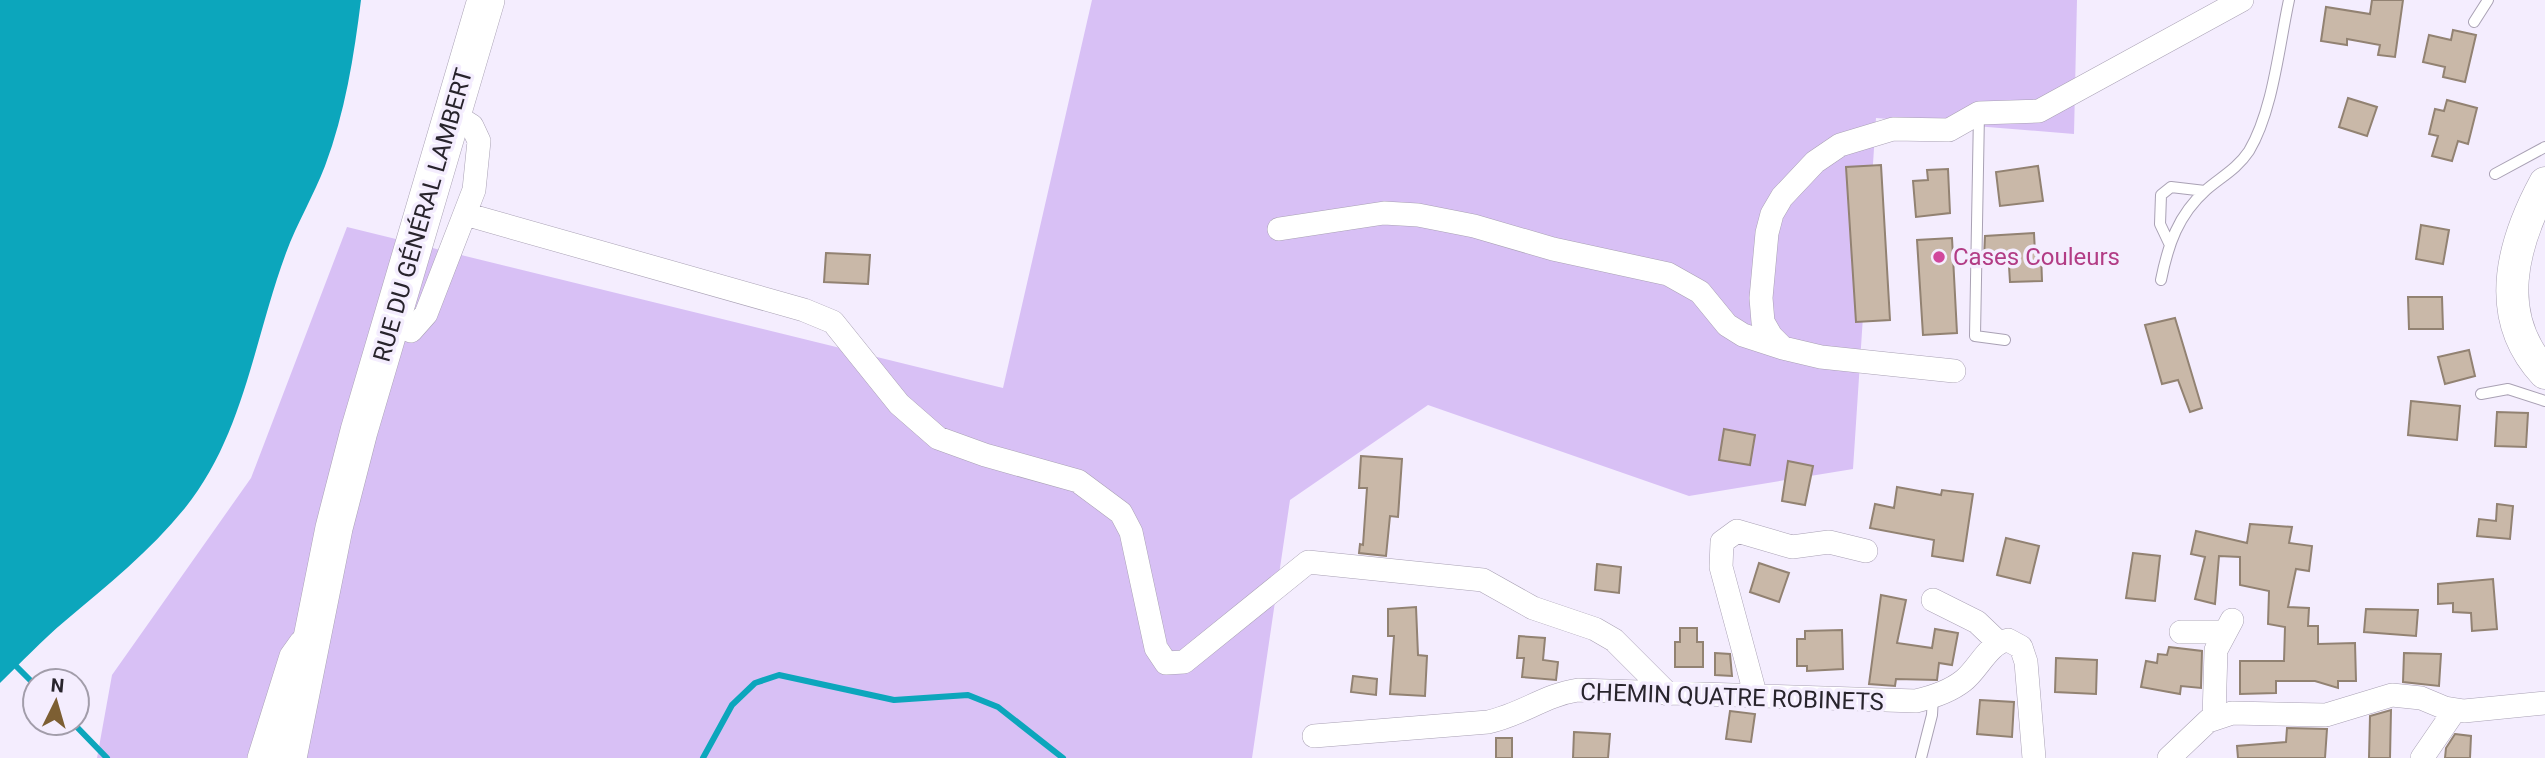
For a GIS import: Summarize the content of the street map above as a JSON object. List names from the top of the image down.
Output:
{
  "streets": {
    "main road": ["RUE DU GÉNÉRAL LAMBERT"],
    "street": ["CHEMIN QUATRE ROBINETS"]
  },
  "places": ["Cases Couleurs"],
  "north": "top"
}
